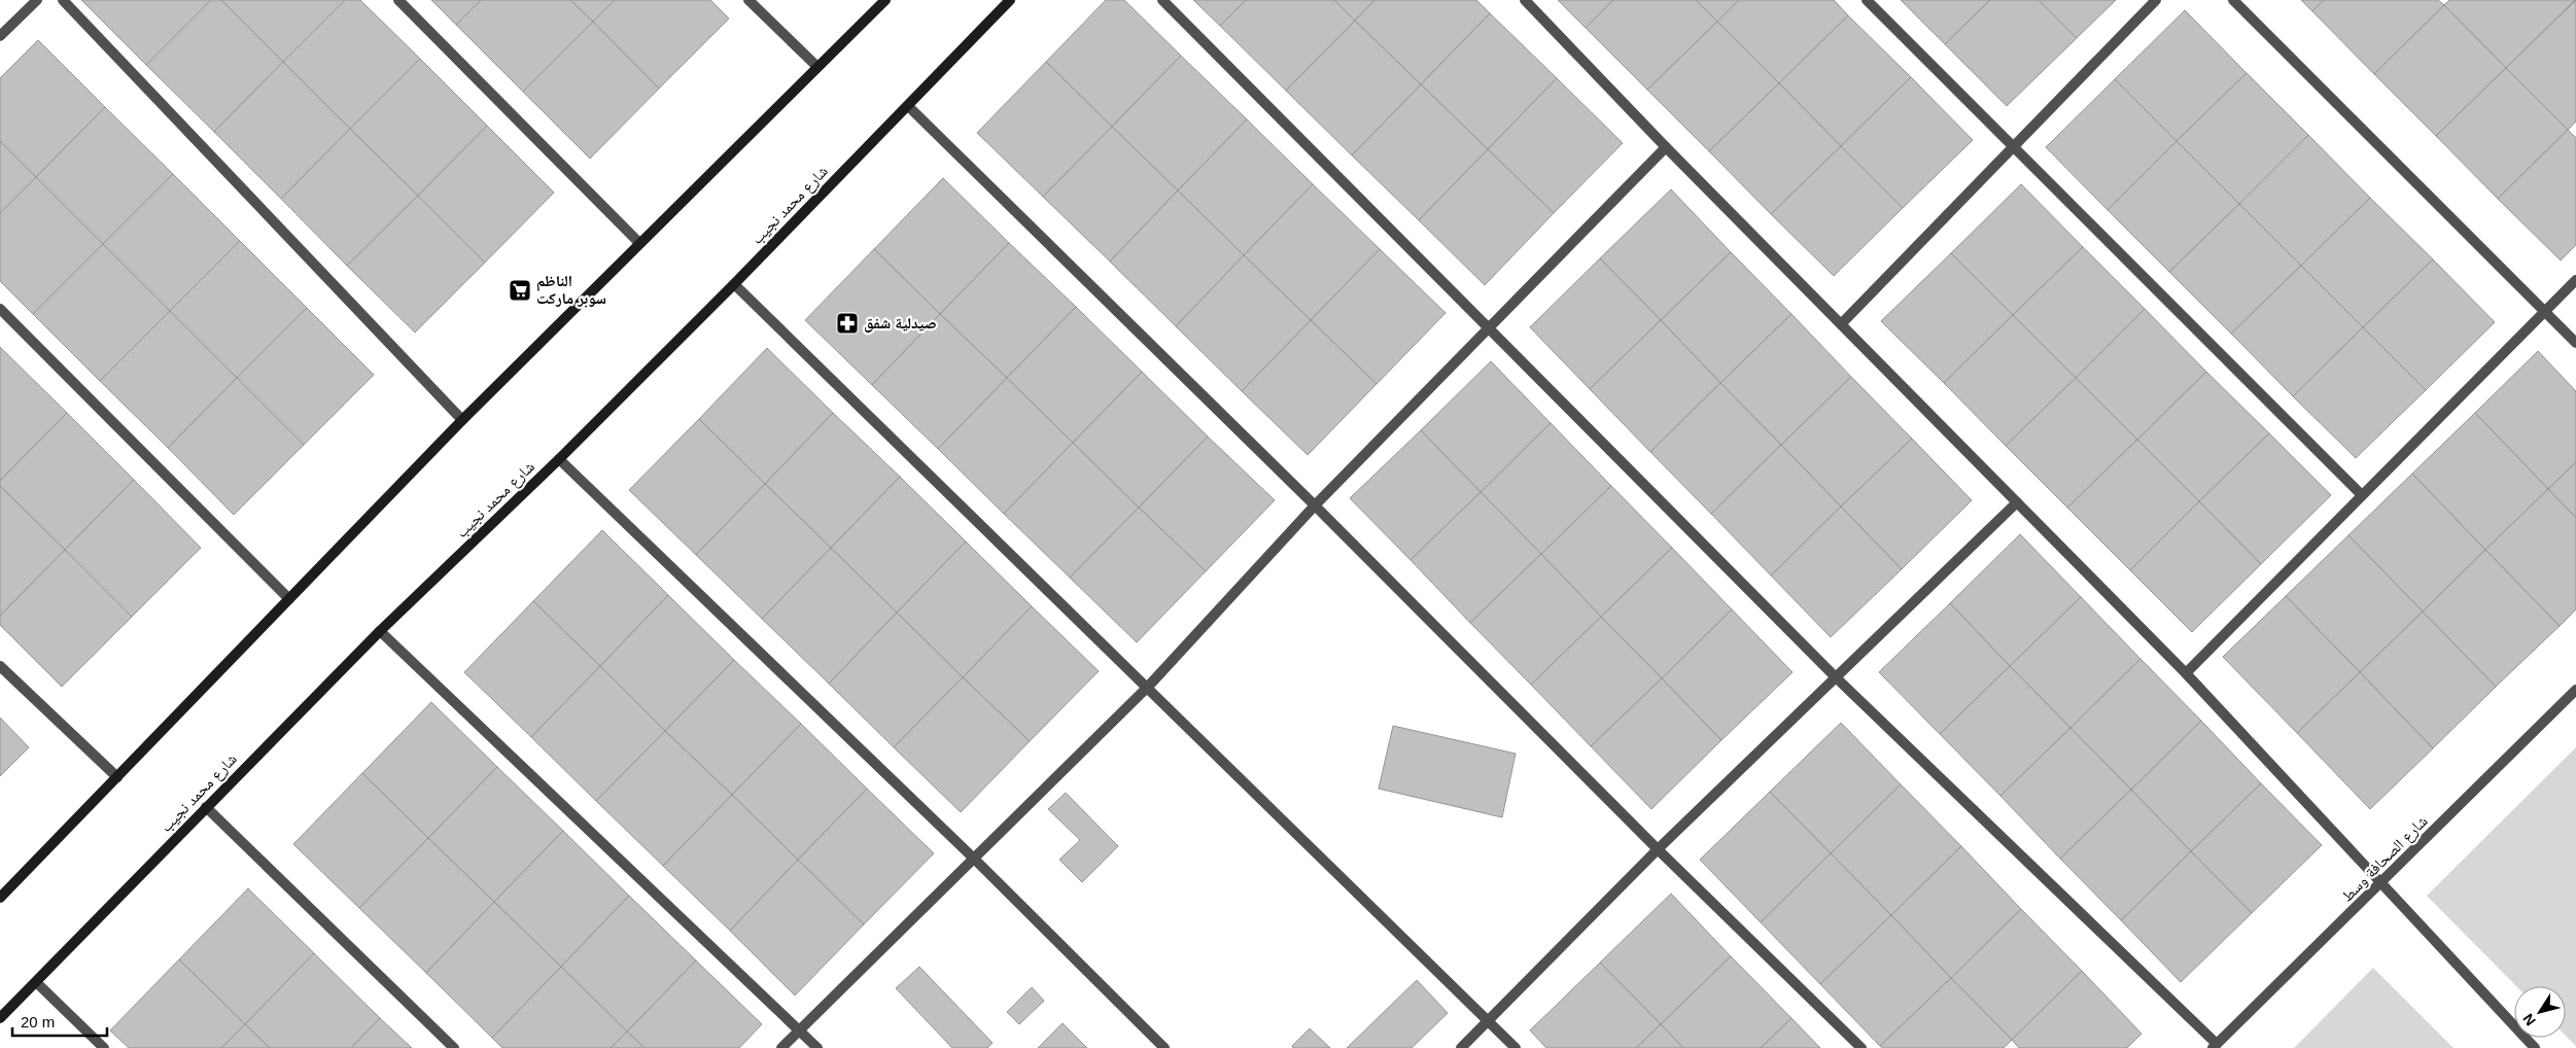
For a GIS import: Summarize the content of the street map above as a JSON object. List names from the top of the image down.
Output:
{
  "streets": {
    "main road": ["شارع محمد نجيب"],
    "street": ["شارع الصحافة وسط"]
  },
  "places": {
    "supermarket": ["الناظم سوبر ماركت"],
    "pharmacy": ["صيدلية شفق"]
  },
  "scale_bar": "20 m",
  "north": "bottom left"
}
